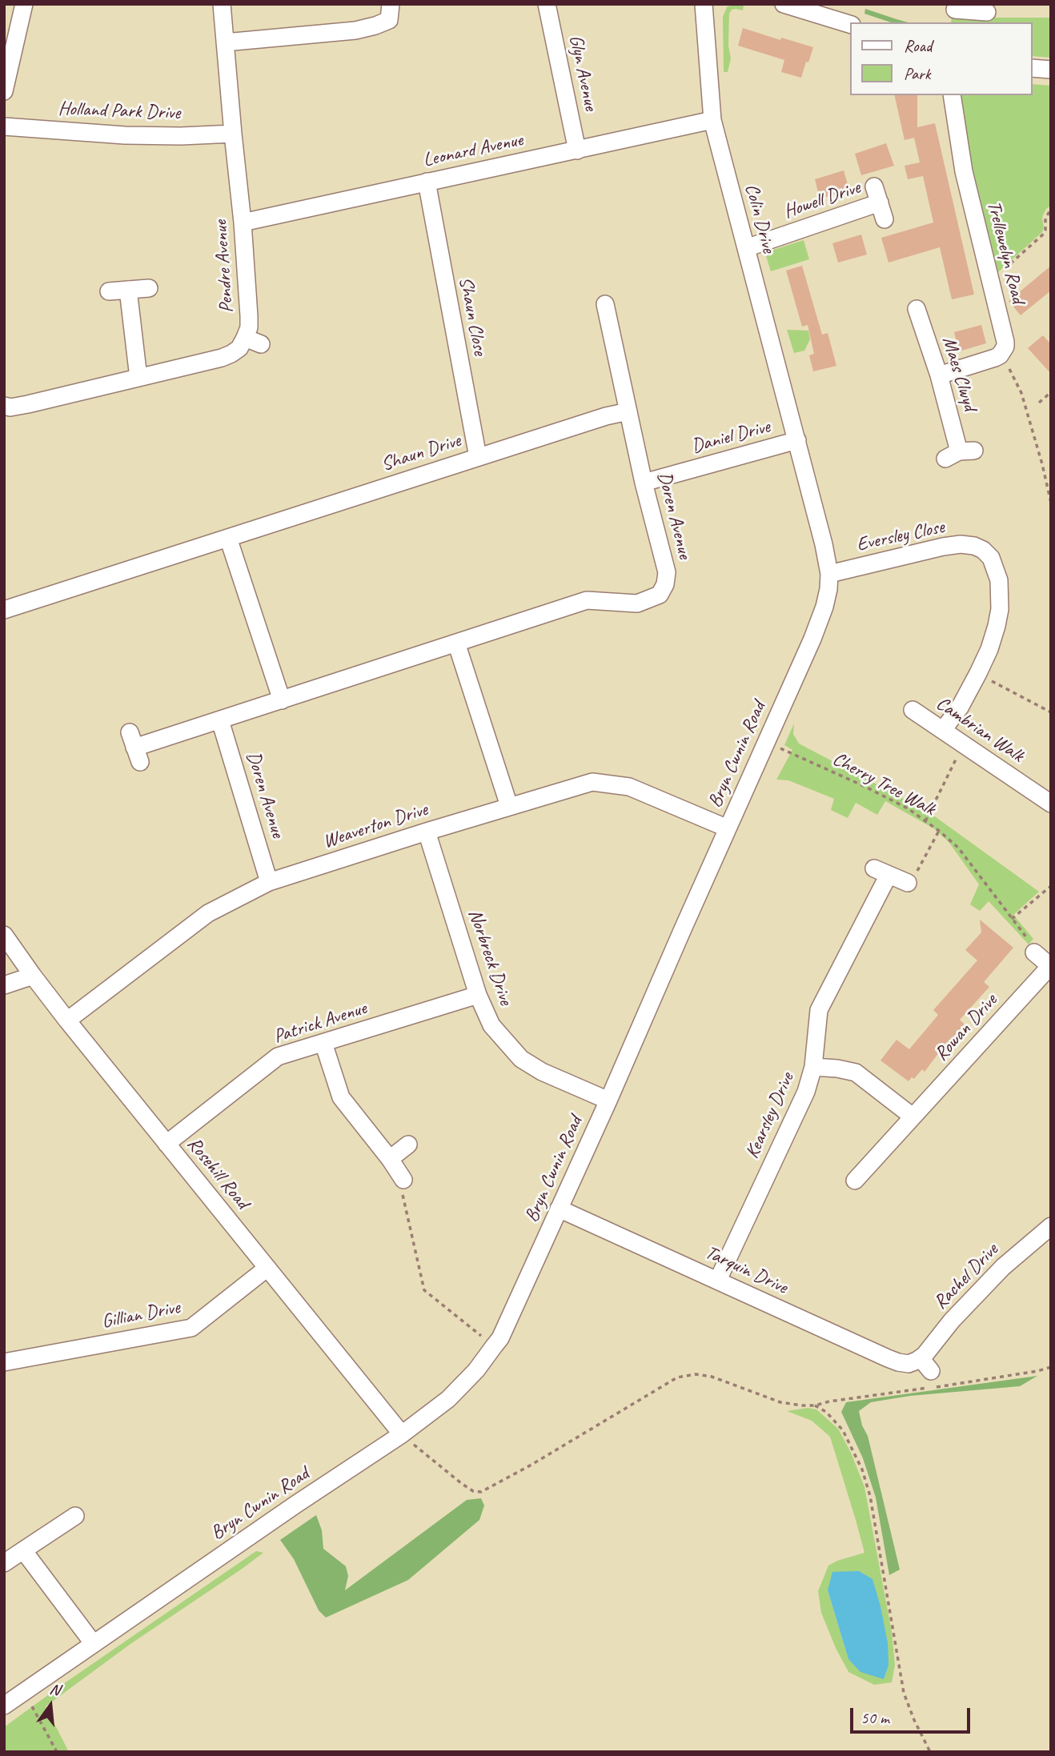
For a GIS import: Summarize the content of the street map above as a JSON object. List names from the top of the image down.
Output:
{
  "streets": {
    "street": [
      "Glyn Avenue",
      "Holland Park Drive",
      "Leonard Avenue",
      "Howell Drive",
      "Colin Drive",
      "Trellewelyn Road",
      "Pendre Avenue",
      "Shaun Close",
      "Maes Clwyd",
      "Daniel Drive",
      "Shaun Drive",
      "Doren Avenue",
      "Eversley Close",
      "Cambrian Walk",
      "Bryn Cwnin Road",
      "Weaverton Drive",
      "Norbreck Drive",
      "Patrick Avenue",
      "Rowan Drive",
      "Kearsley Drive",
      "Rosehill Road",
      "Tarquin Drive",
      "Rachel Drive",
      "Gillian Drive"
    ],
    "path": ["Cherry Tree Walk"]
  },
  "crossings": [
    ["Glyn Avenue", "Leonard Avenue"],
    ["Holland Park Drive", "Pendre Avenue"],
    ["Leonard Avenue", "Colin Drive"],
    ["Leonard Avenue", "Pendre Avenue"],
    ["Leonard Avenue", "Shaun Close"],
    ["Howell Drive", "Colin Drive"],
    ["Colin Drive", "Daniel Drive"],
    ["Colin Drive", "Bryn Cwnin Road"],
    ["Shaun Close", "Shaun Drive"],
    ["Daniel Drive", "Doren Avenue"],
    ["Daniel Drive", "Bryn Cwnin Road"],
    ["Shaun Drive", "Doren Avenue"],
    ["Doren Avenue", "Weaverton Drive"],
    ["Eversley Close", "Cambrian Walk"],
    ["Eversley Close", "Bryn Cwnin Road"],
    ["Bryn Cwnin Road", "Cherry Tree Walk"],
    ["Bryn Cwnin Road", "Weaverton Drive"],
    ["Bryn Cwnin Road", "Norbreck Drive"],
    ["Bryn Cwnin Road", "Rosehill Road"],
    ["Bryn Cwnin Road", "Tarquin Drive"],
    ["Weaverton Drive", "Norbreck Drive"],
    ["Weaverton Drive", "Rosehill Road"],
    ["Norbreck Drive", "Patrick Avenue"],
    ["Patrick Avenue", "Rosehill Road"],
    ["Kearsley Drive", "Tarquin Drive"],
    ["Rosehill Road", "Gillian Drive"],
    ["Tarquin Drive", "Rachel Drive"]
  ],
  "legend": ["Road", "Park"],
  "scale_bar": "50 m",
  "north": "top"
}
